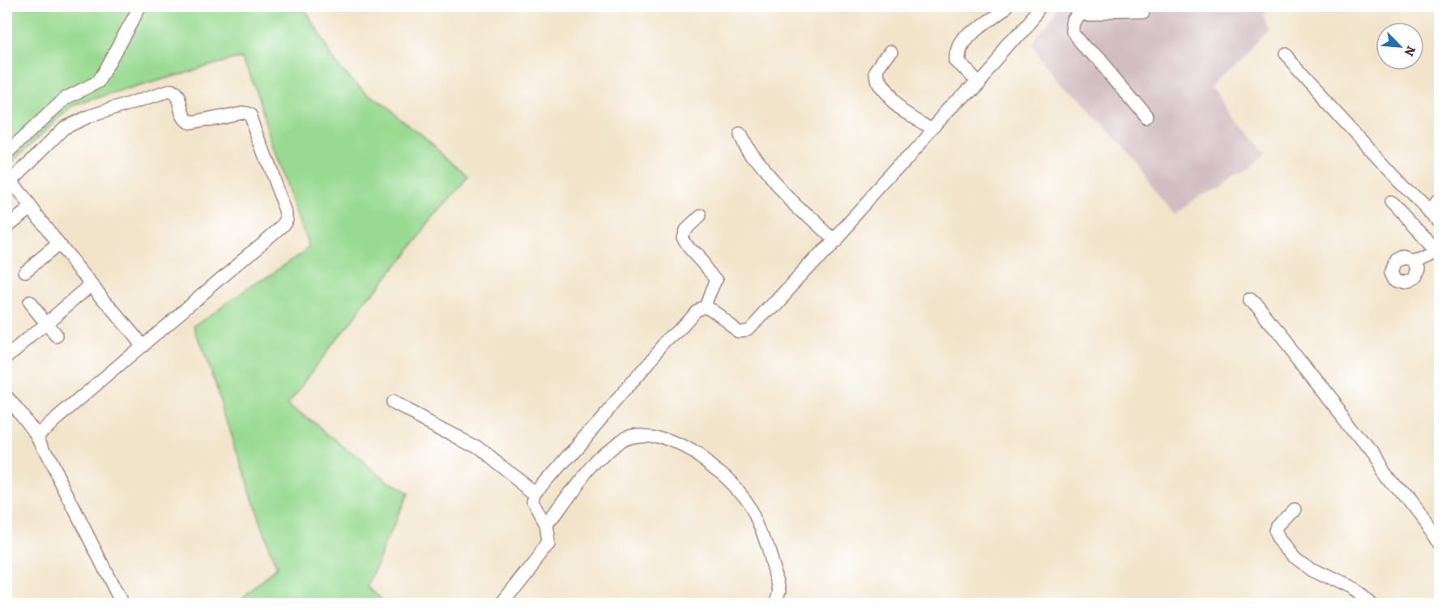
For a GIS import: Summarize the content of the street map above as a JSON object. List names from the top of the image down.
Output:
{
  "north": "bottom right"
}
